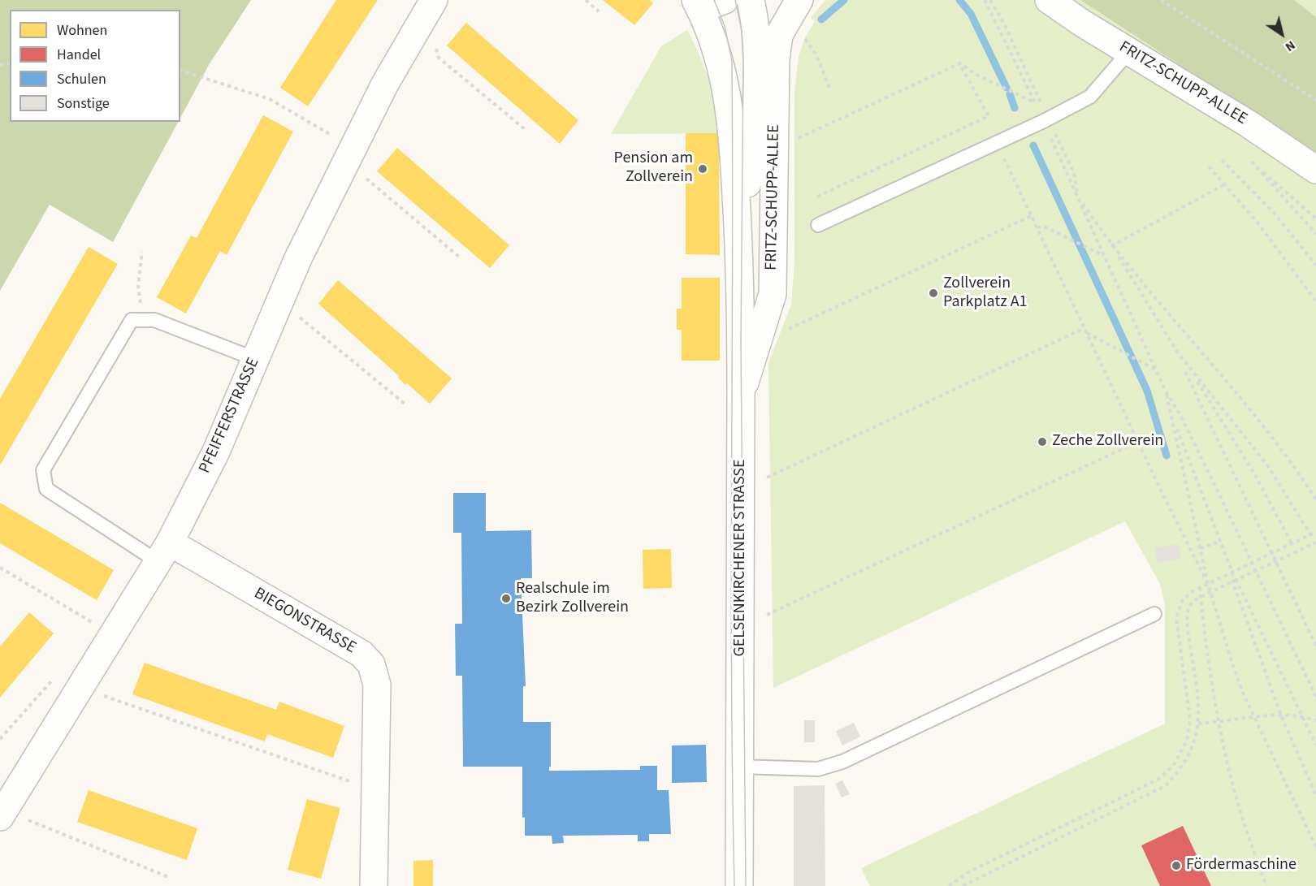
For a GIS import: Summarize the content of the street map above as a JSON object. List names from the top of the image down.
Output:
{
  "streets": {
    "street": [
      "FRITZ-SCHUPP-ALLEE",
      "PFEIFFERSTRASSE",
      "GELSENKIRCHENER STRASSE",
      "BIEGONSTRASSE"
    ]
  },
  "crossings": [
    ["FRITZ-SCHUPP-ALLEE", "GELSENKIRCHENER STRASSE"],
    ["PFEIFFERSTRASSE", "BIEGONSTRASSE"]
  ],
  "places": [
    "Pension am Zollverein",
    "Zollverein Parkplatz A1",
    "Zeche Zollverein",
    "Realschule im Bezirk Zollverein",
    "Fördermaschine"
  ],
  "legend": [
    "Wohnen",
    "Handel",
    "Schulen",
    "Sonstige"
  ],
  "north": "bottom right"
}
